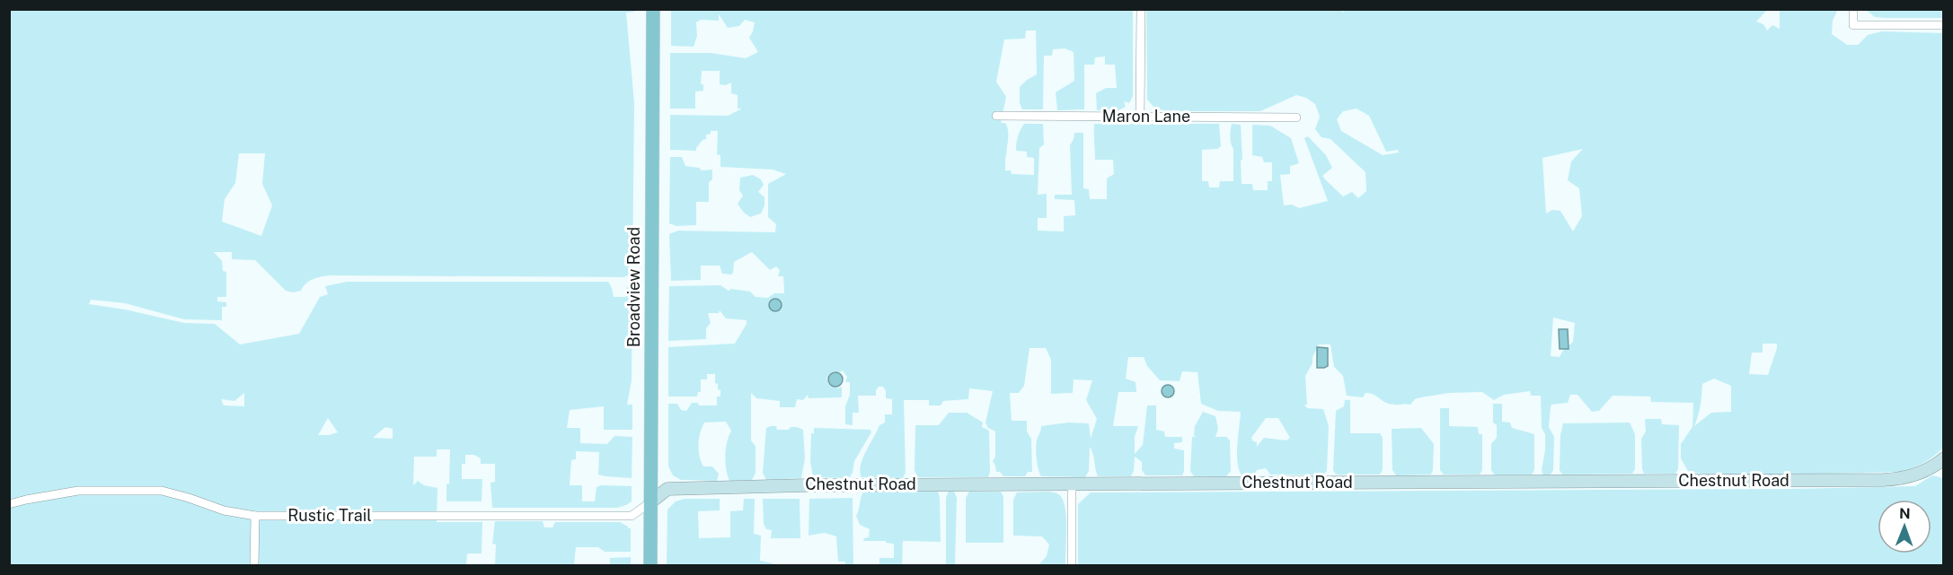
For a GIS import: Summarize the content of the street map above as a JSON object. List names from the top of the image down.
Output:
{
  "streets": {
    "main road": ["Broadview Road"],
    "street": ["Maron Lane", "Chestnut Road", "Rustic Trail"]
  },
  "crossings": [
    ["Broadview Road", "Chestnut Road"],
    ["Broadview Road", "Rustic Trail"],
    ["Chestnut Road", "Rustic Trail"]
  ],
  "north": "top"
}
